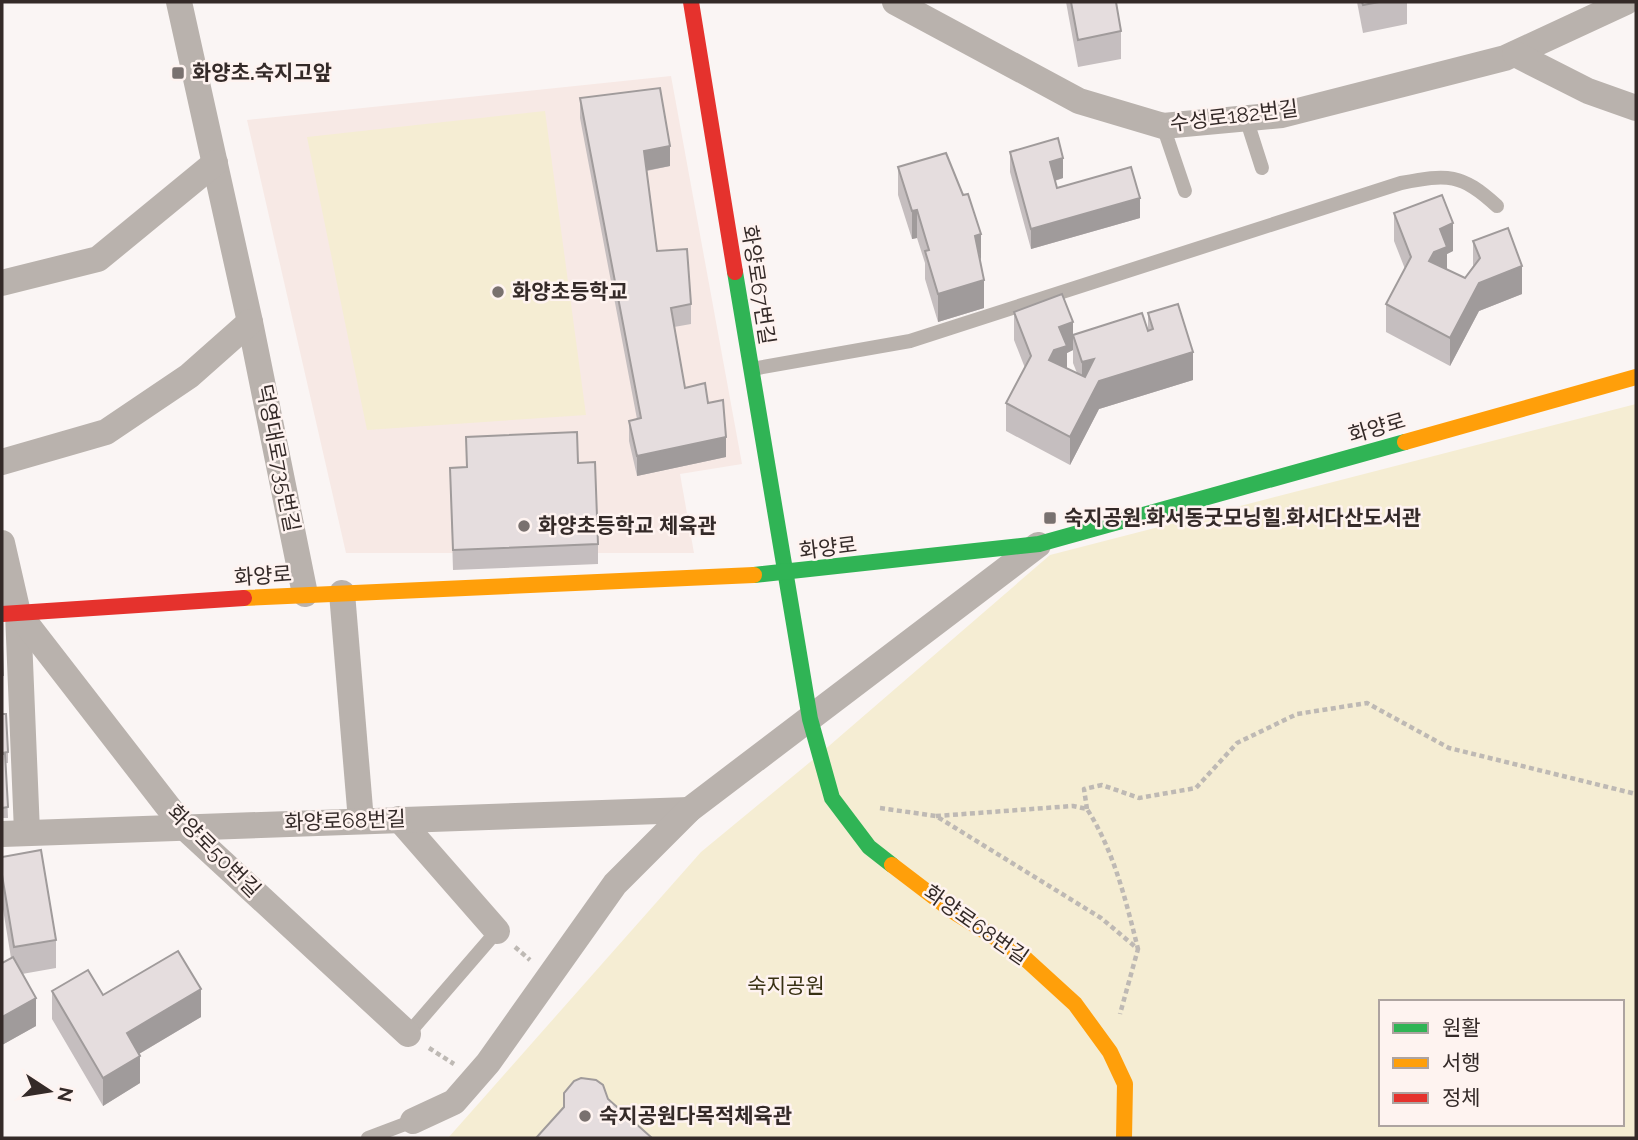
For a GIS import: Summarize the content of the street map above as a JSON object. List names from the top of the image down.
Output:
{
  "streets": {
    "street": [
      "수성로182번길",
      "화양로67번길",
      "화양로",
      "덕영대로735번길",
      "화양로68번길",
      "화양로50번길"
    ]
  },
  "crossings": [
    ["화양로67번길", "화양로"],
    ["화양로67번길", "화양로68번길"],
    ["화양로", "덕영대로735번길"],
    ["화양로", "화양로68번길"],
    ["화양로", "화양로50번길"],
    ["화양로68번길", "화양로50번길"]
  ],
  "parks": ["숙지공원"],
  "places": {
    "transit": ["화양초.숙지고앞", "숙지공원.화서동굿모닝힐.화서다산도서관"],
    "other": ["화양초등학교", "화양초등학교 체육관", "숙지공원다목적체육관"]
  },
  "legend": ["원활", "서행", "정체"],
  "north": "right"
}
